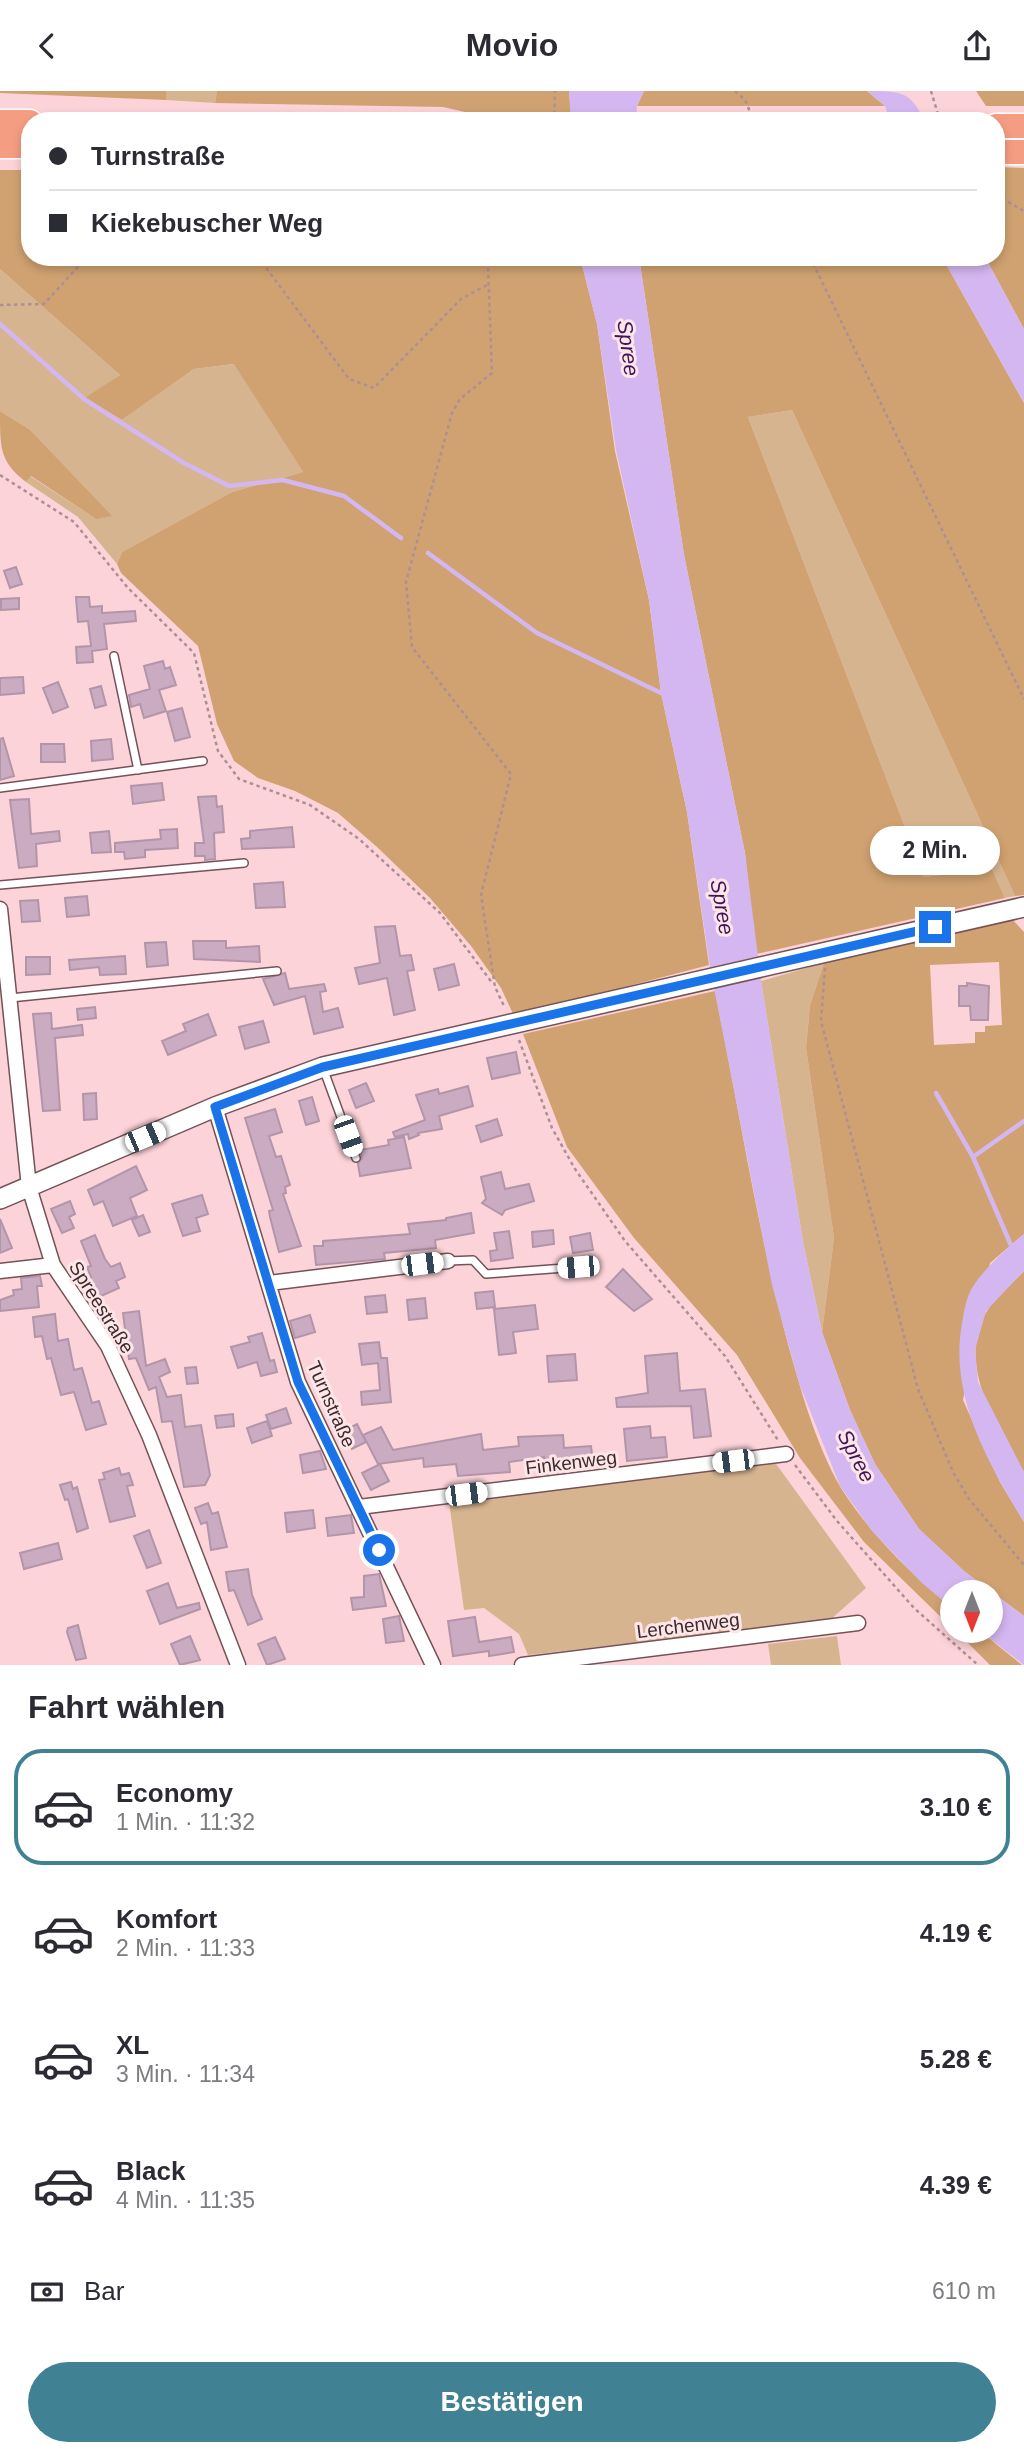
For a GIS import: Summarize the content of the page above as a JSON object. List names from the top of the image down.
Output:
{
  "streets": {
    "street": [
      "Spreestraße",
      "Turnstraße",
      "Finkenweg",
      "Lerchenweg"
    ]
  },
  "crossings": [
    ["Turnstraße", "Finkenweg"]
  ],
  "water": ["Spree"],
  "north": "bottom",
  "page": {
    "header": "Movio",
    "banner": ["Turnstraße", "Kiekebuscher Weg"],
    "bubble": "2 Min.",
    "heading": "Fahrt wählen",
    "list": [
      {
        "name": "Economy",
        "note": "1 Min. · 11:32",
        "value": "3.10 €"
      },
      {
        "name": "Komfort",
        "note": "2 Min. · 11:33",
        "value": "4.19 €"
      },
      {
        "name": "XL",
        "note": "3 Min. · 11:34",
        "value": "5.28 €"
      },
      {
        "name": "Black",
        "note": "4 Min. · 11:35",
        "value": "4.39 €"
      }
    ],
    "pay": ["Bar", "610 m"],
    "buttons": "Bestätigen"
  }
}
